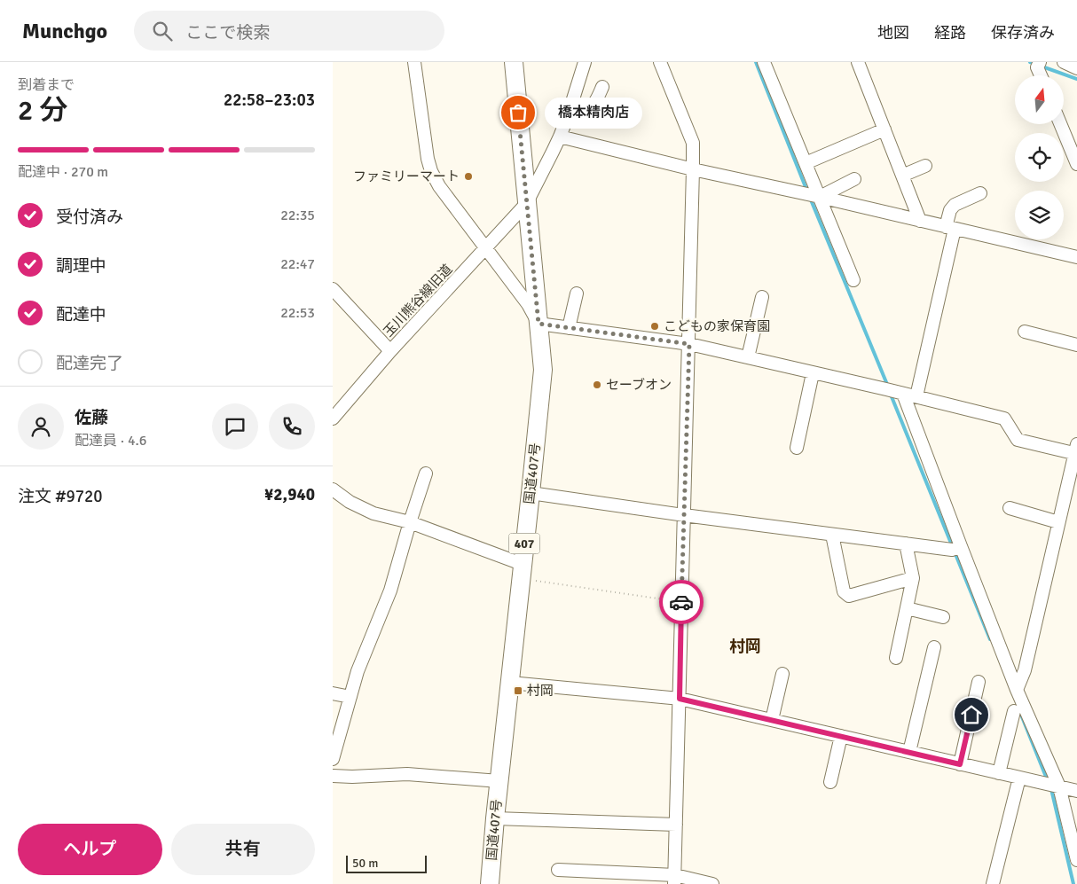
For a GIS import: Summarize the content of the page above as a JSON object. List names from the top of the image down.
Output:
{
  "streets": {
    "highway": ["国道407号", "407"],
    "street": ["玉川熊谷線旧道"]
  },
  "crossings": [
    ["玉川熊谷線旧道", "国道407号"]
  ],
  "districts": ["村岡"],
  "places": {
    "other": [
      "橋本精肉店",
      "ファミリーマート",
      "こどもの家保育園",
      "セーブオン"
    ],
    "transit": ["村岡"]
  },
  "scale_bar": "50 m",
  "north": "top",
  "page": {
    "header": "Munchgo",
    "search": "ここで検索",
    "nav": ["地図", "経路", "保存済み"],
    "heading": ["2 分", "到着まで", "22:58–23:03"],
    "panel": [
      "佐藤",
      "配達員 · 4.6",
      "注文 #9720",
      "¥2,940"
    ],
    "bubble": "橋本精肉店",
    "bar": "配達中 · 270 m",
    "list": [
      ["受付済み", "22:35"],
      ["調理中", "22:47"],
      ["配達中", "22:53"],
      "配達完了"
    ],
    "buttons": ["ヘルプ", "共有"],
    "scale": "50 m"
  }
}
